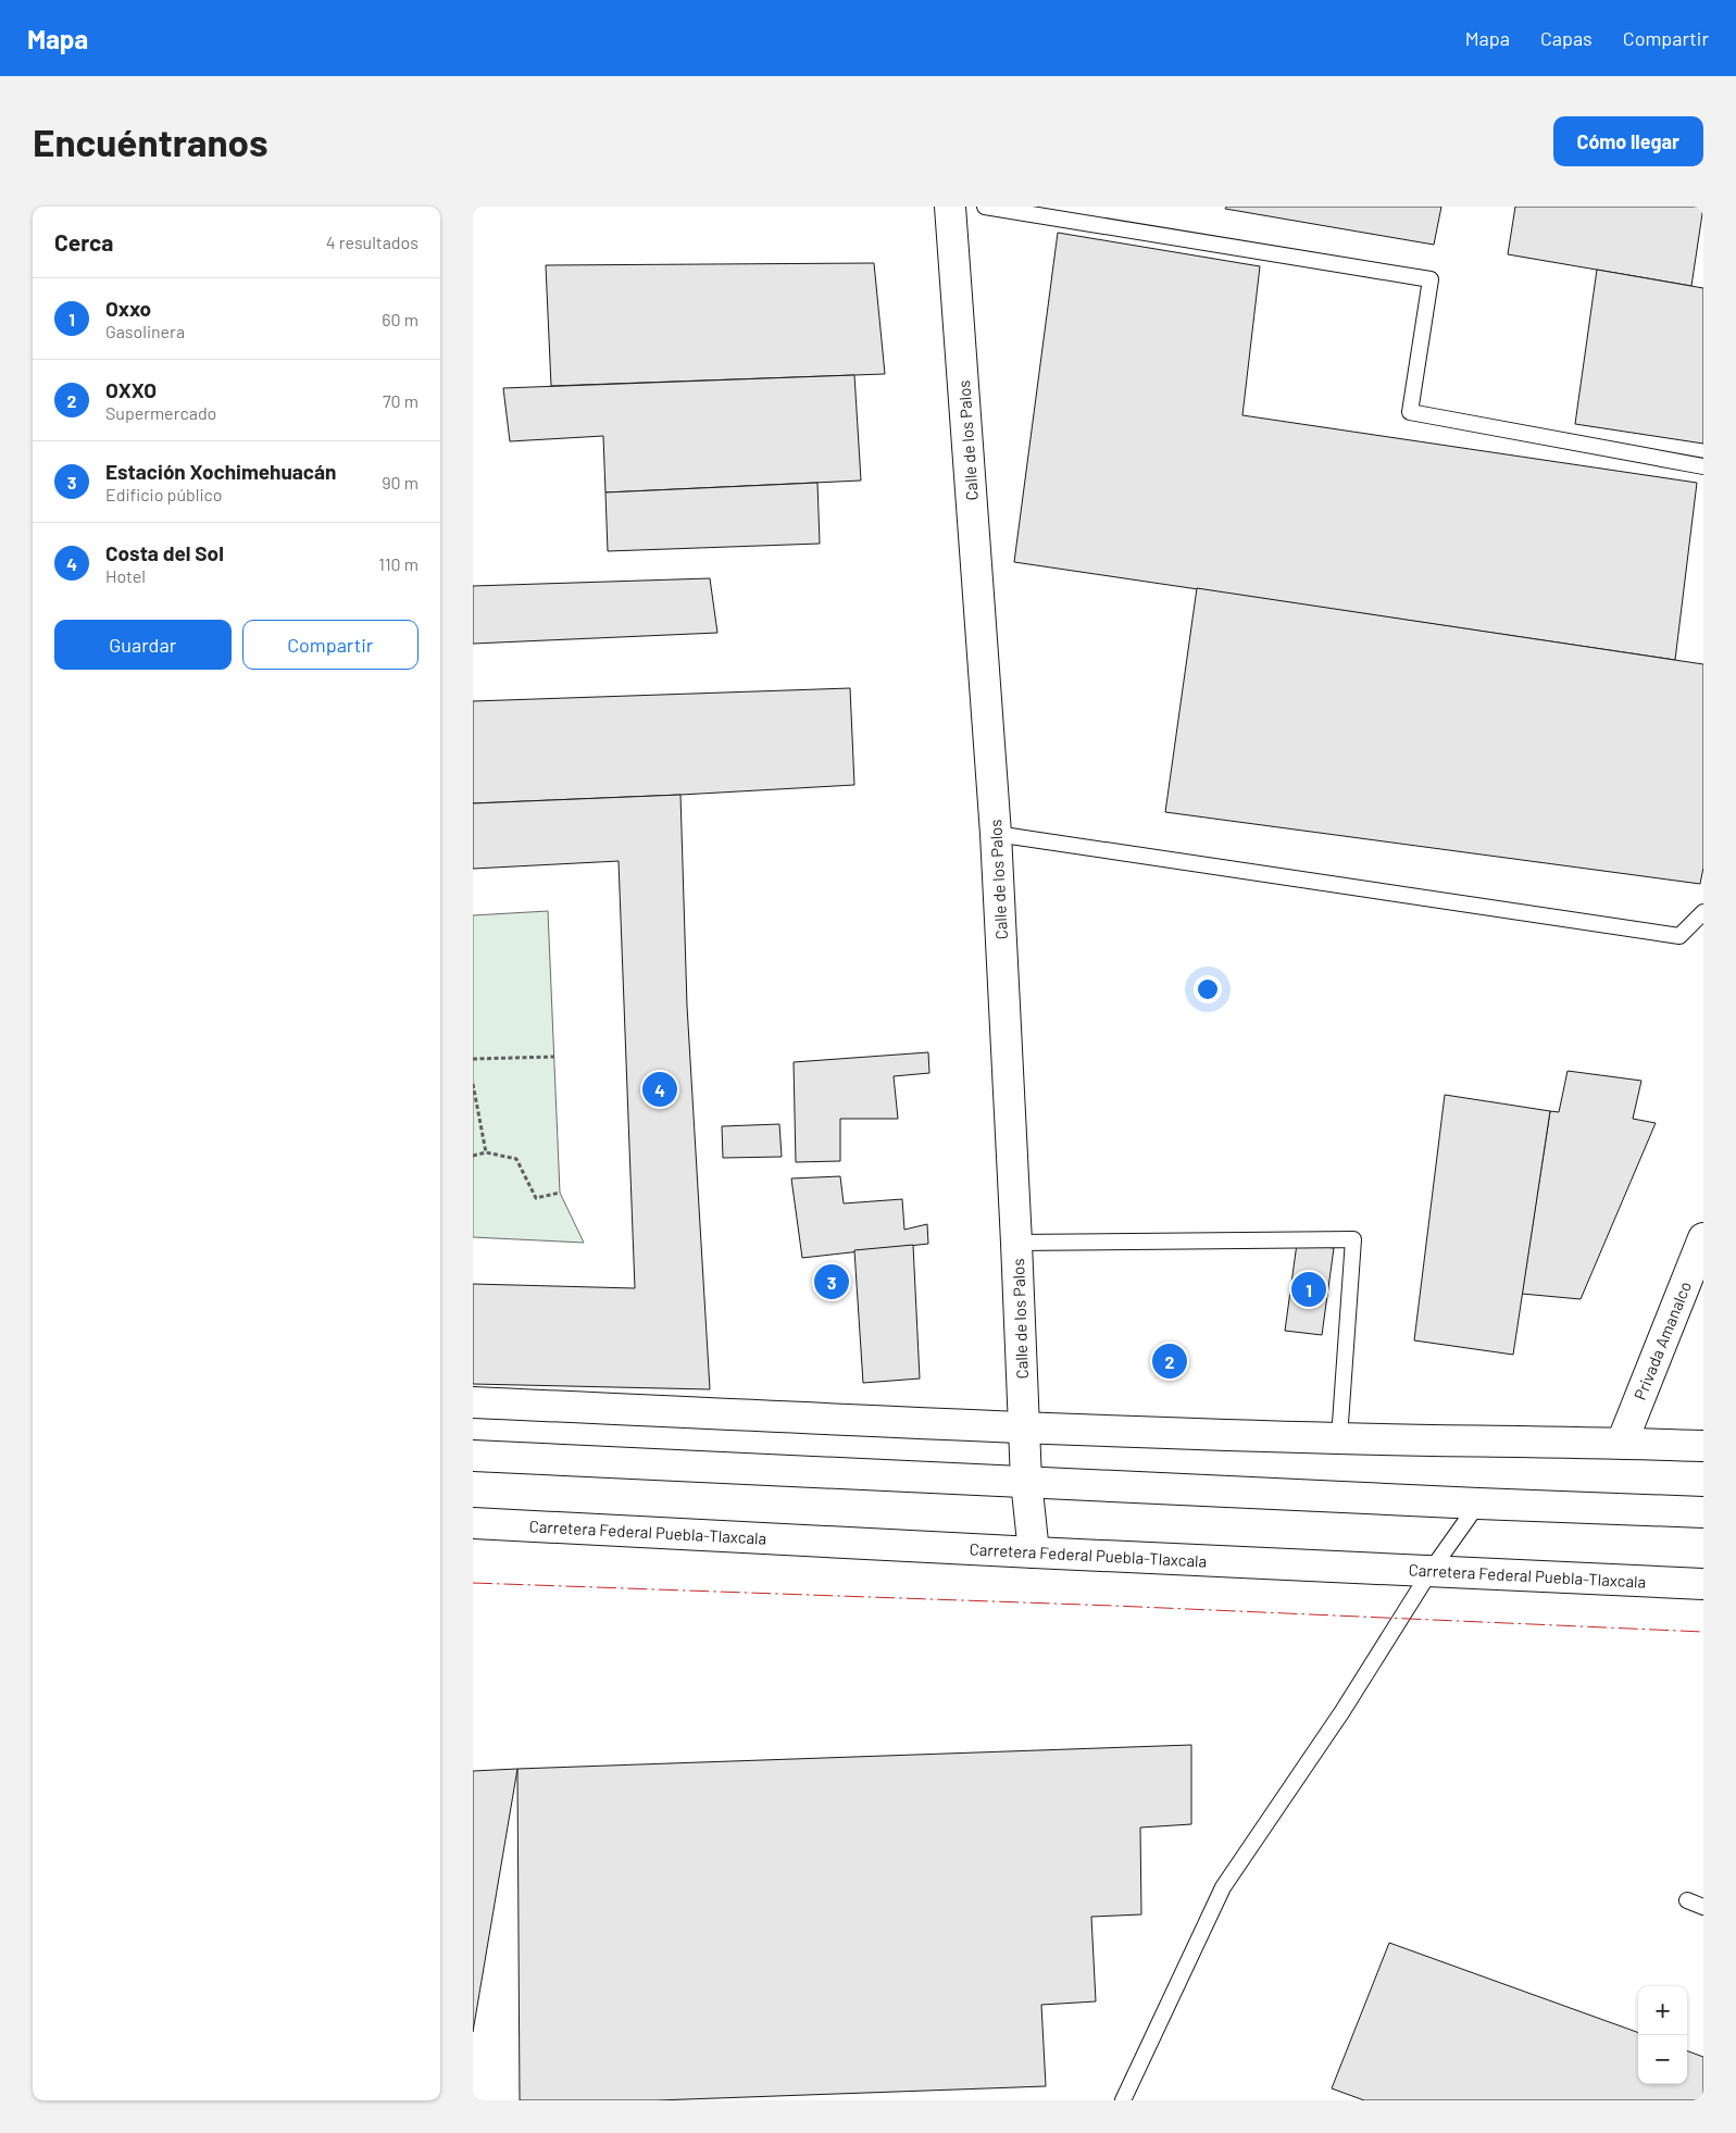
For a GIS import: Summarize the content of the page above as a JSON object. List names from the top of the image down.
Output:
{
  "streets": {
    "main road": ["Calle de los Palos", "Privada Amanalco", "Carretera Federal Puebla-Tlaxcala"]
  },
  "crossings": [
    ["Calle de los Palos", "Carretera Federal Puebla-Tlaxcala"]
  ],
  "page": {
    "header": "Mapa",
    "nav": ["Mapa", "Capas", "Compartir"],
    "buttons": [
      "Cómo llegar",
      ["Guardar", "Compartir"]
    ],
    "title": "Encuéntranos",
    "heading": ["Cerca", "4 resultados"],
    "list": [
      {
        "mark": "1",
        "name": "Oxxo",
        "note": "Gasolinera",
        "value": "60 m"
      },
      {
        "mark": "2",
        "name": "OXXO",
        "note": "Supermercado",
        "value": "70 m"
      },
      {
        "mark": "3",
        "name": "Estación Xochimehuacán",
        "note": "Edificio público",
        "value": "90 m"
      },
      {
        "mark": "4",
        "name": "Costa del Sol",
        "note": "Hotel",
        "value": "110 m"
      }
    ],
    "pins": [
      "4",
      "3",
      "1",
      "2"
    ],
    "map_buttons": ["+", "−"]
  }
}
